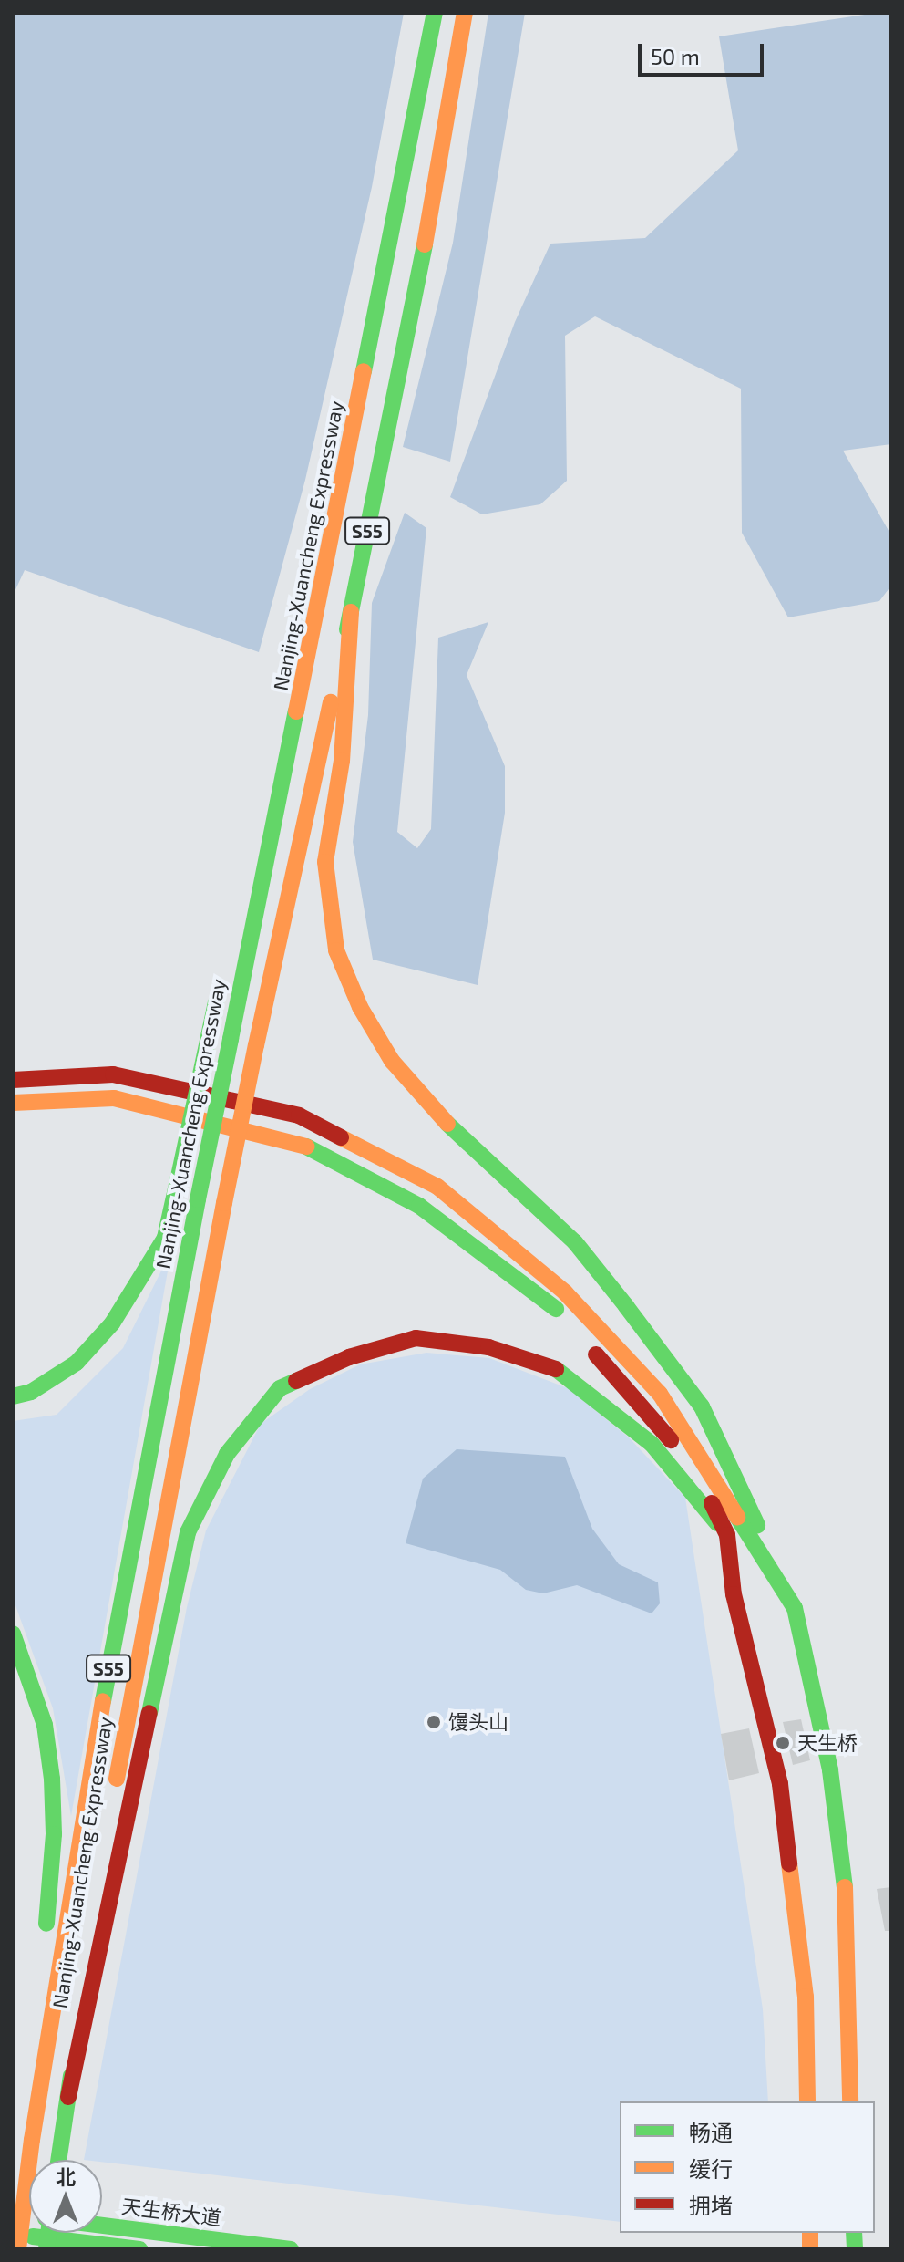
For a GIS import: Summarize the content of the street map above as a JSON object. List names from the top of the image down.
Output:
{
  "streets": {
    "main road": ["S55", "Nanjing-Xuancheng Expressway", "天生桥大道"]
  },
  "places": ["馒头山", "天生桥"],
  "legend": ["畅通", "缓行", "拥堵"],
  "scale_bar": "50 m",
  "north": "top"
}
